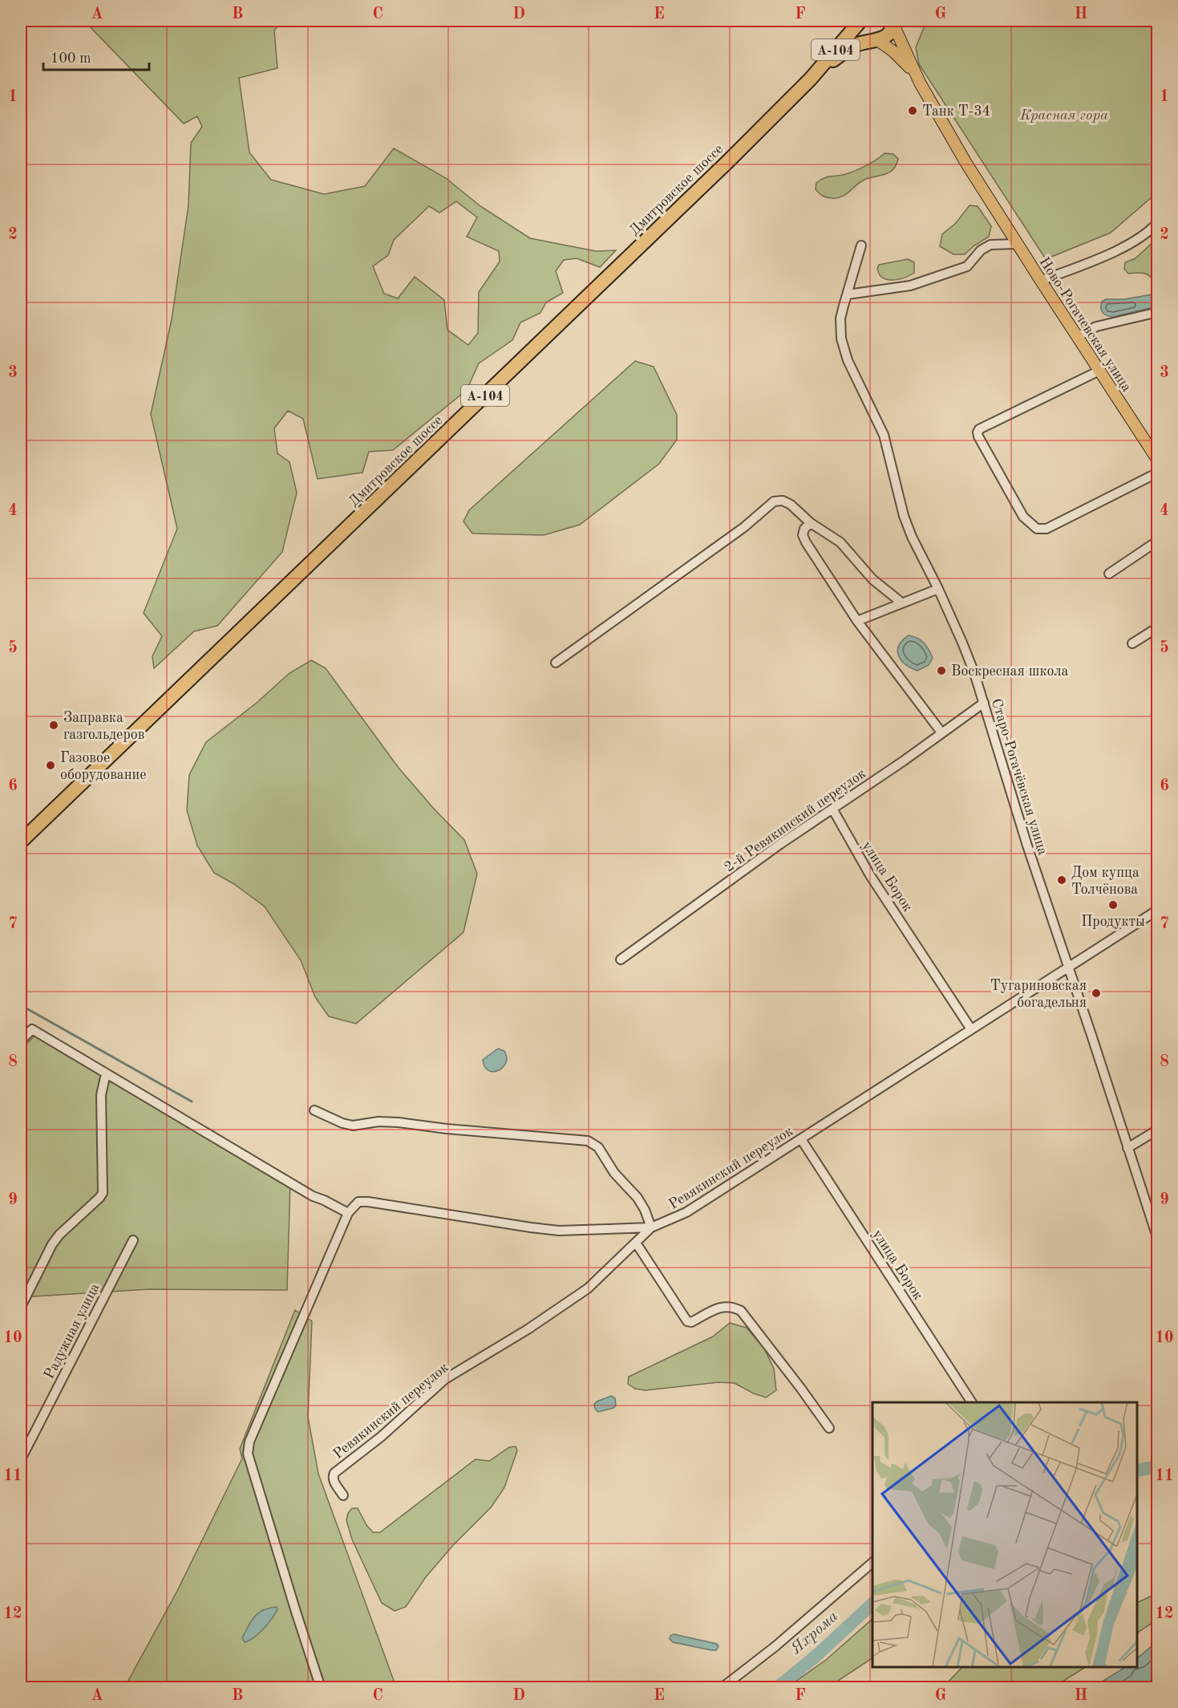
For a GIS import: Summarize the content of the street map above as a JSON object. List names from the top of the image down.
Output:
{
  "streets": {
    "highway": ["А-104", "Дмитровское шоссе"],
    "main road": ["Ново-Рогачевская улица"],
    "street": [
      "Старо-Рогачёвская улица",
      "2-й Ревякинский переулок",
      "улица Борок",
      "Ревякинский переулок",
      "Радужная улица"
    ]
  },
  "crossings": [
    ["А-104", "Дмитровское шоссе"],
    ["Старо-Рогачёвская улица", "2-й Ревякинский переулок"],
    ["Старо-Рогачёвская улица", "Ревякинский переулок"],
    ["2-й Ревякинский переулок", "улица Борок"],
    ["улица Борок", "Ревякинский переулок"]
  ],
  "water": ["Яхрома"],
  "parks": ["Красная гора"],
  "places": [
    "Танк Т-34",
    "Воскресная школа",
    "Заправка газгольдеров",
    "Газовое оборудование",
    "Дом купца Толчёнова",
    "Продукты",
    "Тугариновская богадельня"
  ],
  "scale_bar": "100 m",
  "grid": {
    "columns": [
      "A",
      "B",
      "C",
      "D",
      "E",
      "F",
      "G",
      "H"
    ],
    "rows": [
      "1",
      "2",
      "3",
      "4",
      "5",
      "6",
      "7",
      "8",
      "9",
      "10",
      "11",
      "12"
    ]
  }
}
